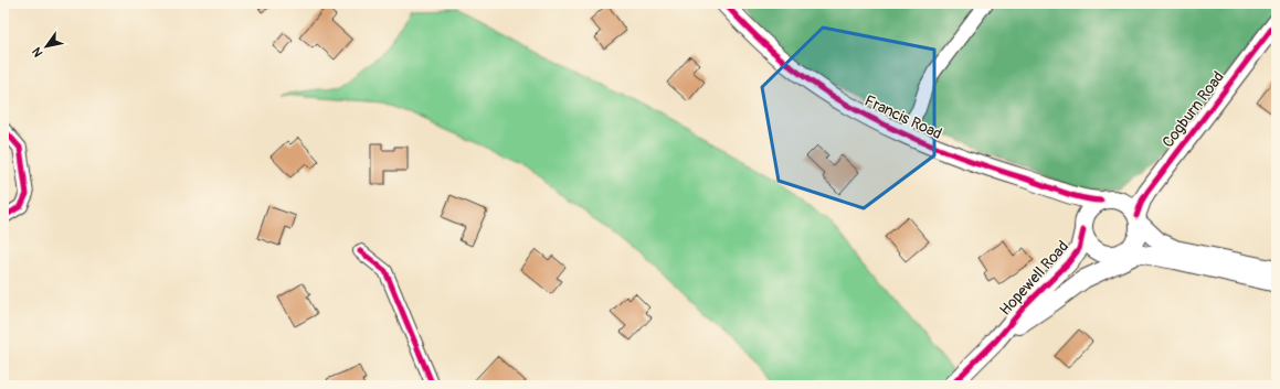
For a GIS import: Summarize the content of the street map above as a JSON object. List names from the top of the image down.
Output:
{
  "streets": {
    "street": ["Cogburn Road", "Francis Road", "Hopewell Road"]
  },
  "crossings": [
    ["Cogburn Road", "Francis Road"],
    ["Cogburn Road", "Hopewell Road"],
    ["Francis Road", "Hopewell Road"]
  ],
  "north": "bottom left"
}
